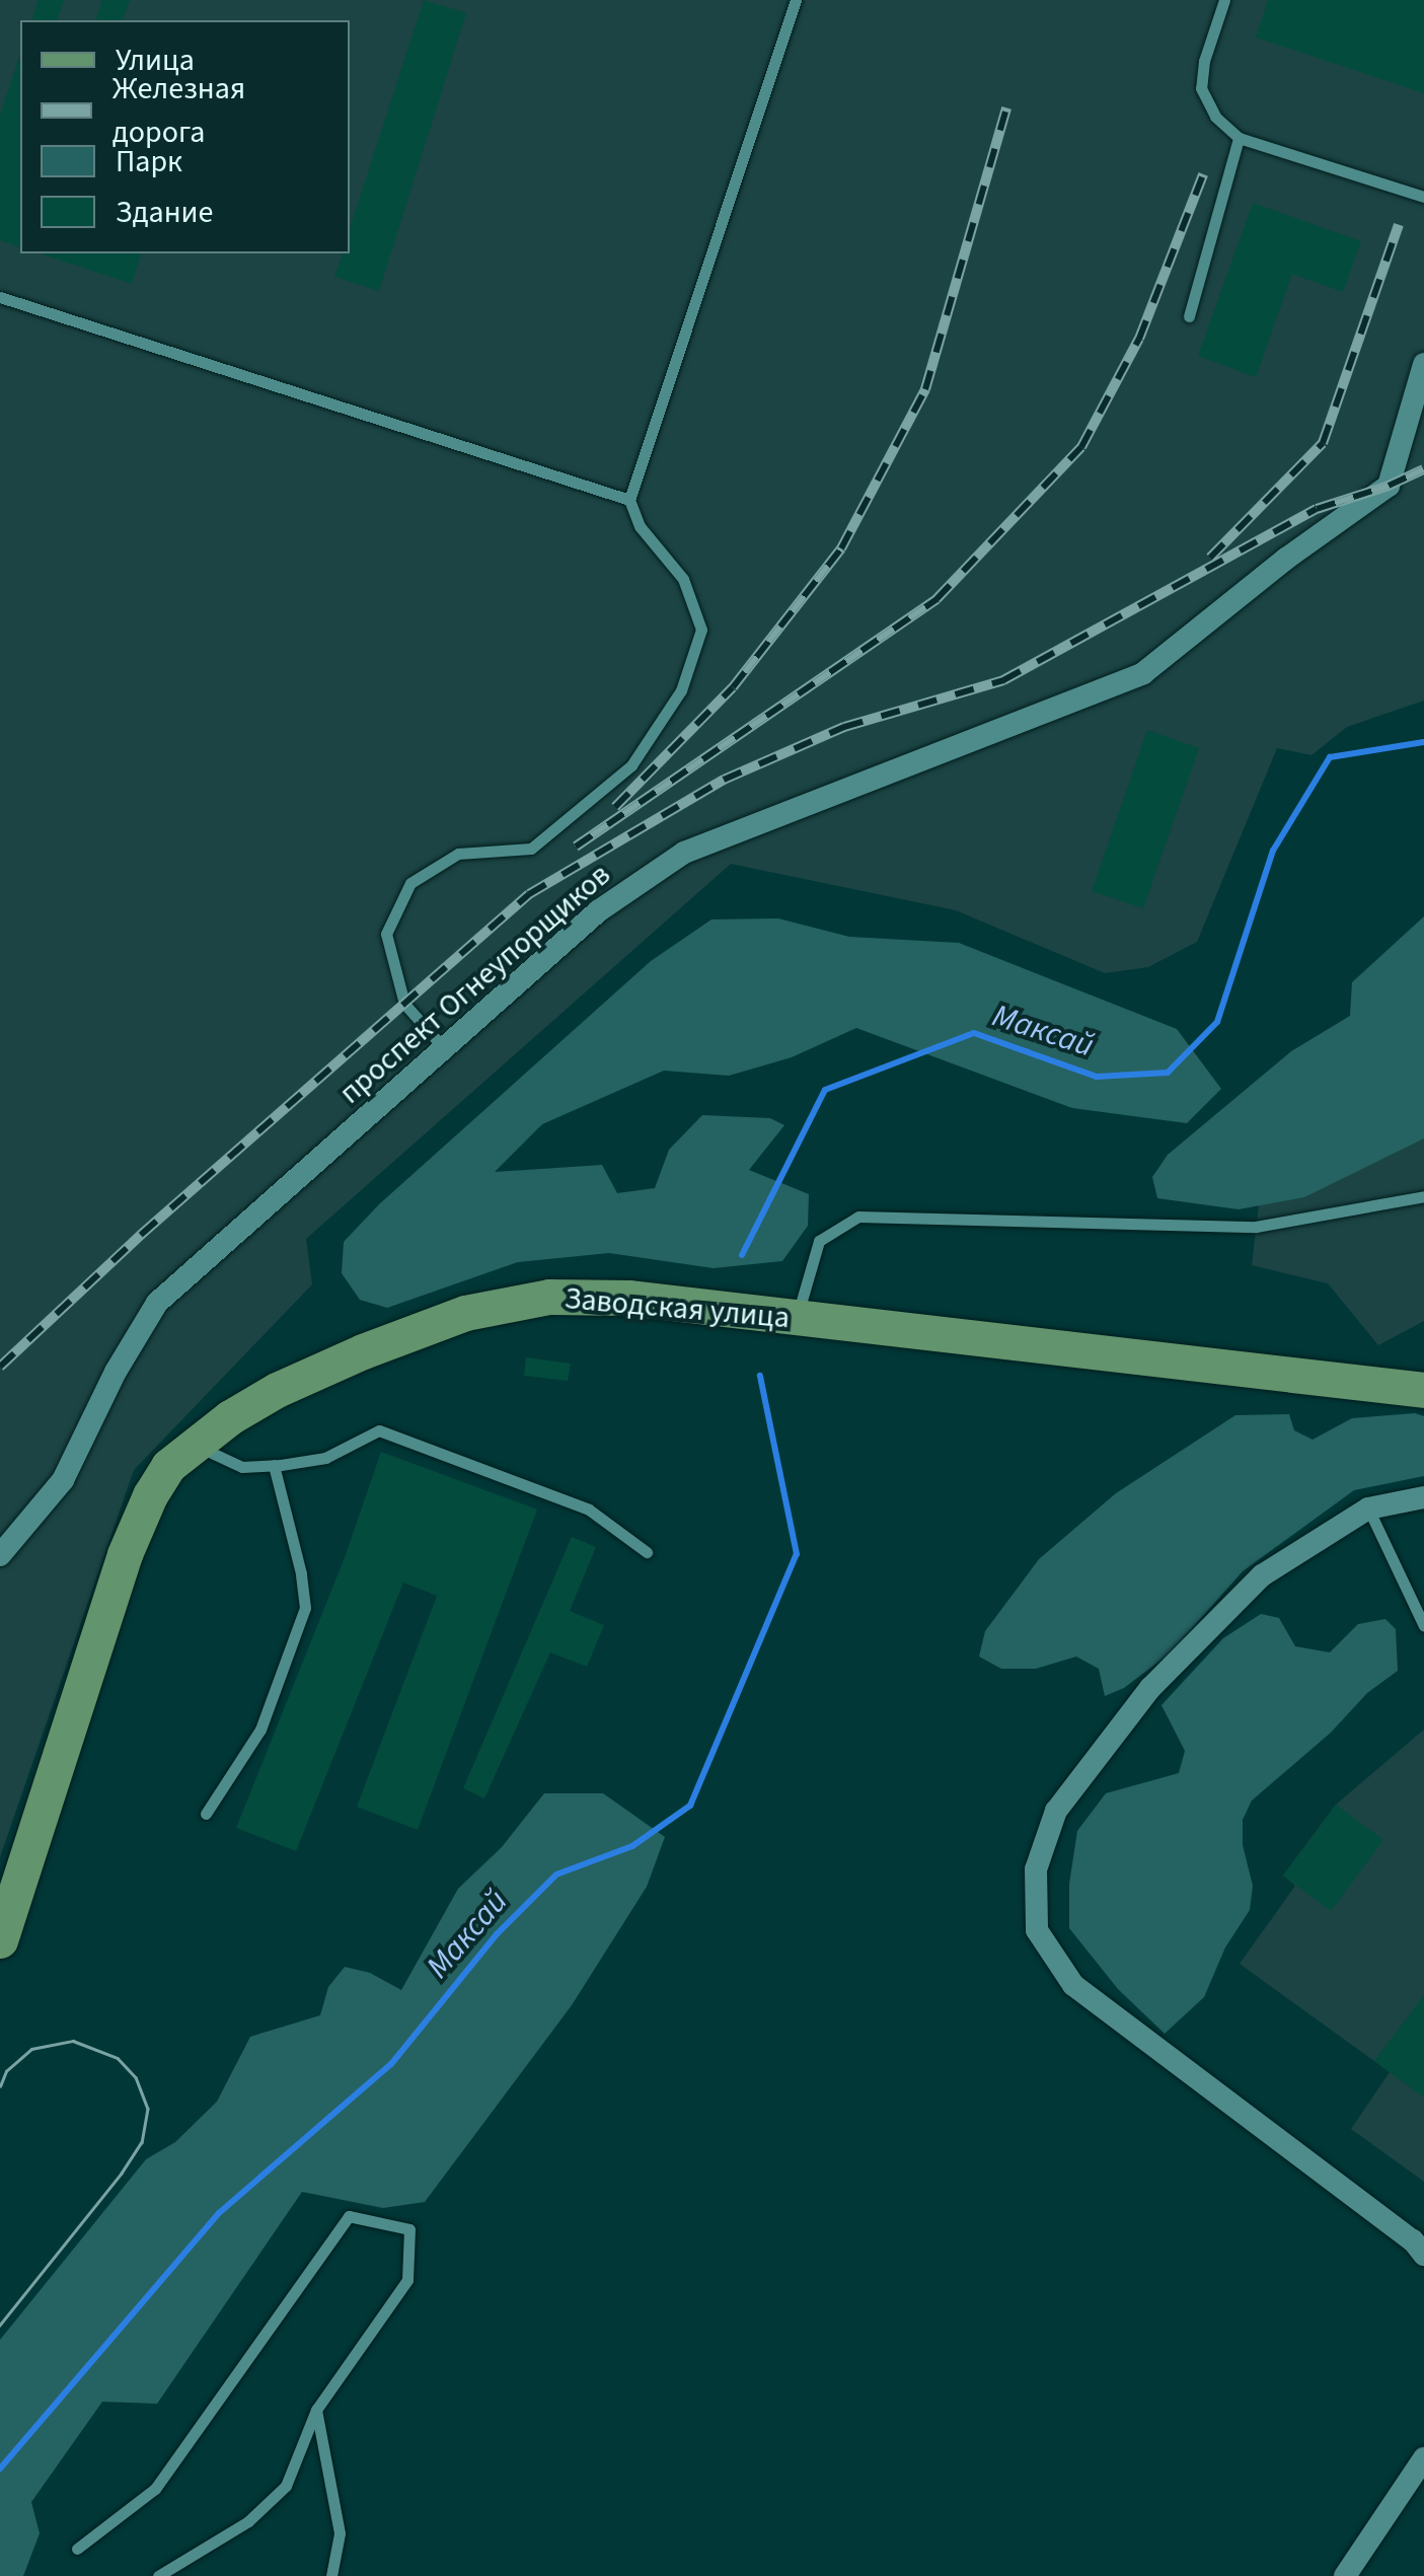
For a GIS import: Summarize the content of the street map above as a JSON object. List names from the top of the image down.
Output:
{
  "streets": {
    "main road": ["Заводская улица"],
    "street": ["проспект Огнеупорщиков"]
  },
  "water": ["Максай"],
  "legend": [
    "Улица",
    "Железная дорога",
    "Парк",
    "Здание"
  ]
}
